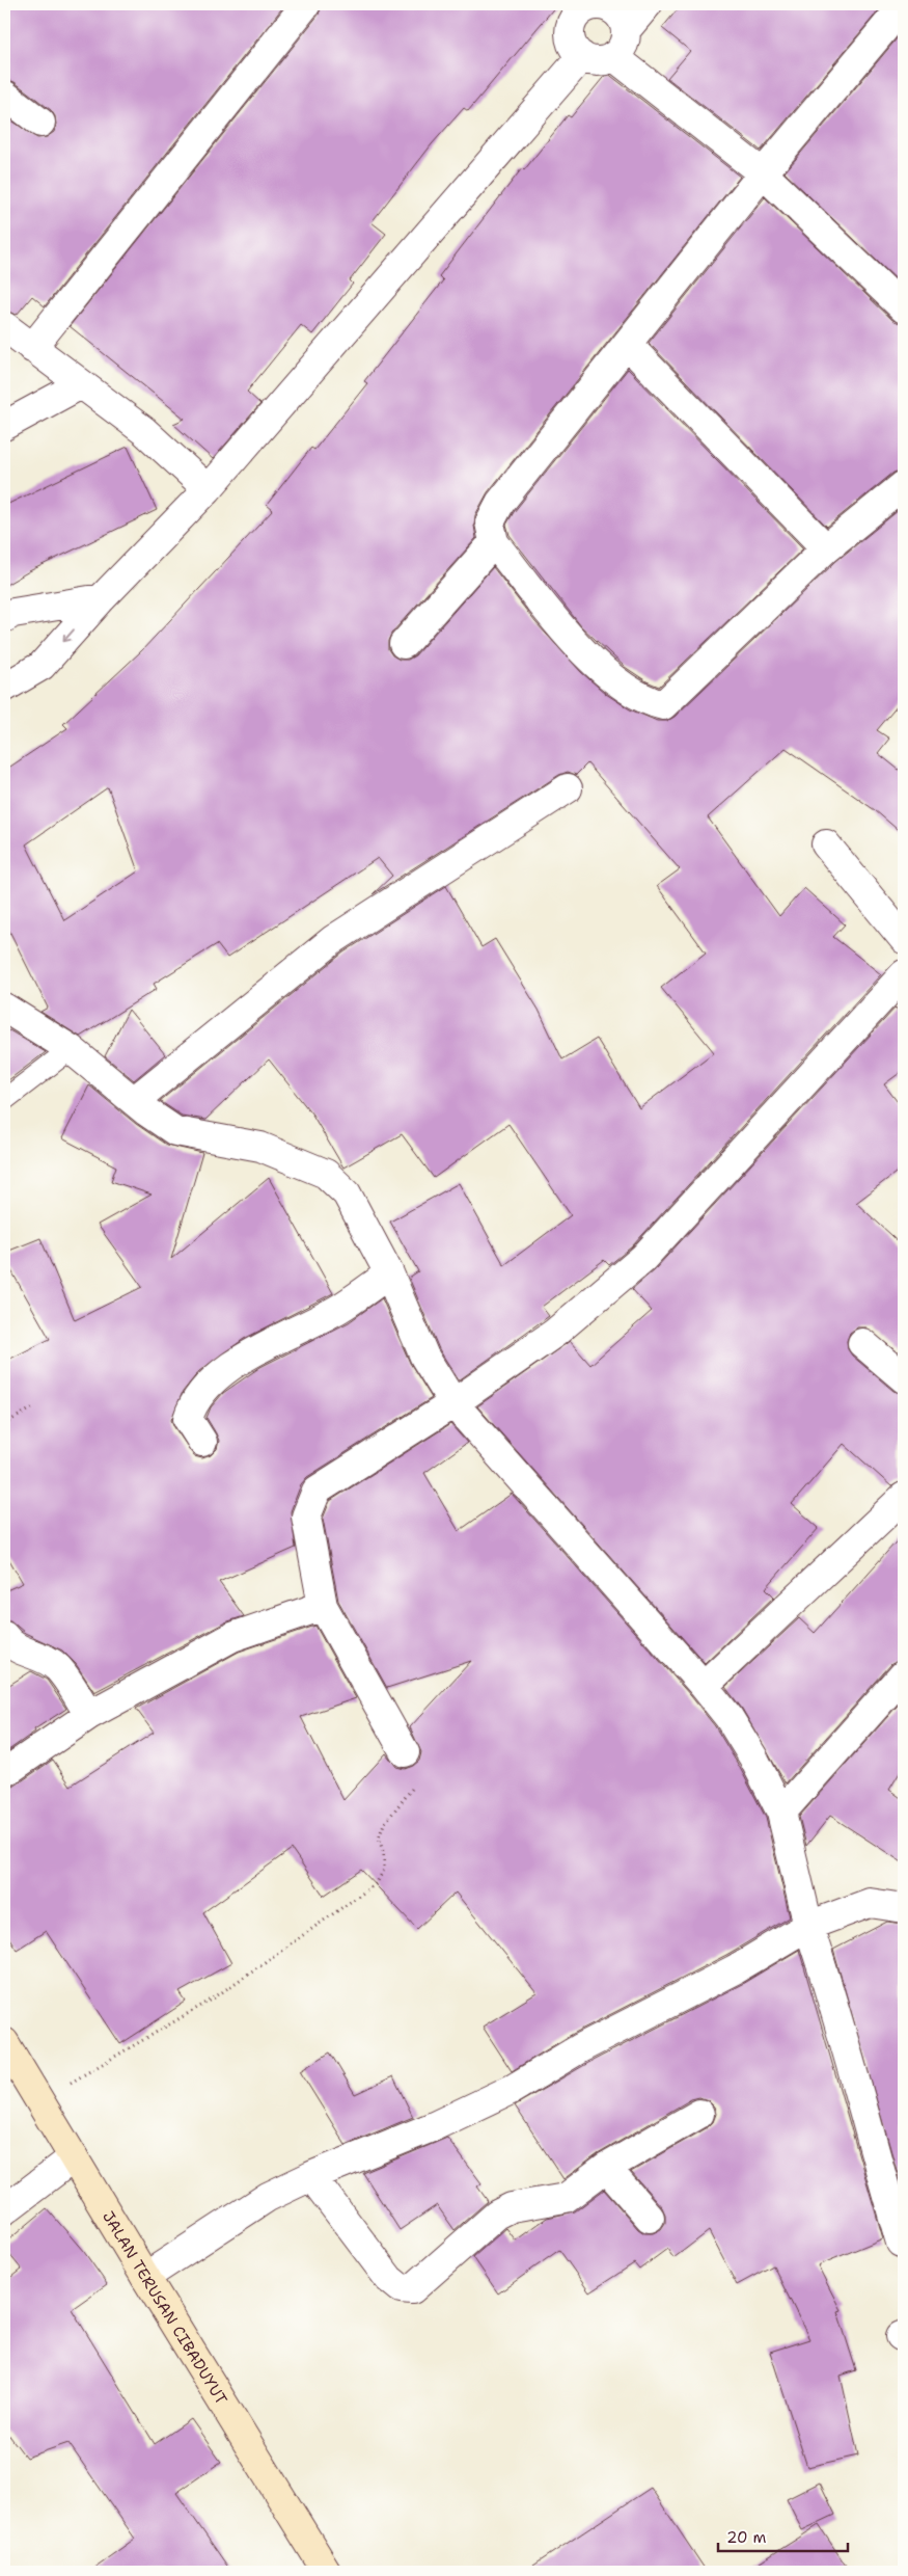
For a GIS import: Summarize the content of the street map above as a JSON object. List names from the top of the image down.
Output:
{
  "streets": {
    "main road": ["JALAN TERUSAN CIBADUYUT"]
  },
  "scale_bar": "20 m"
}
